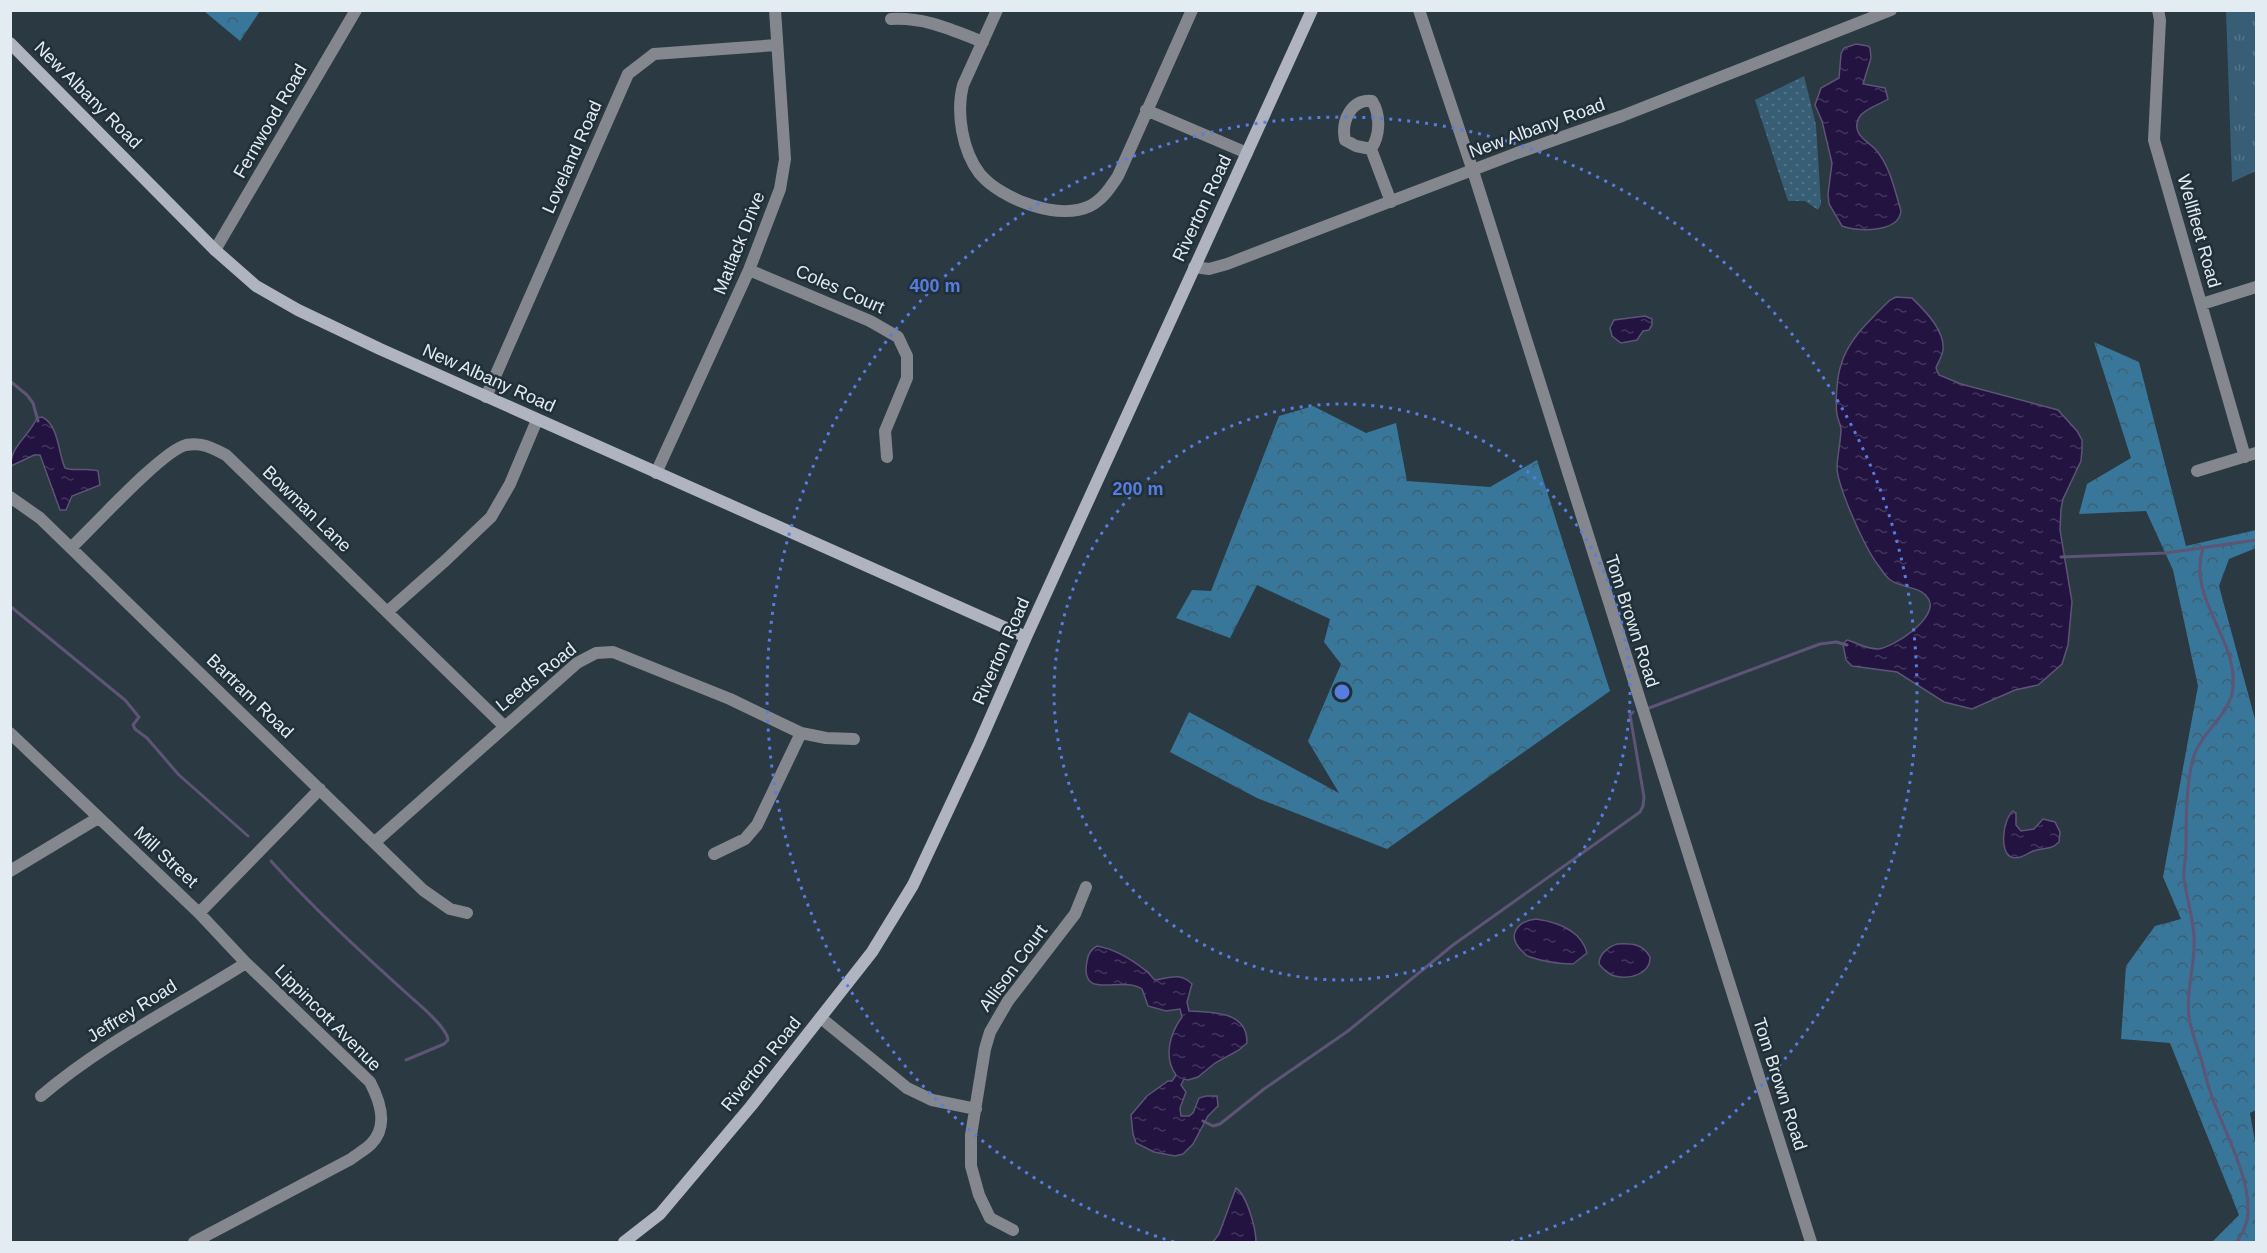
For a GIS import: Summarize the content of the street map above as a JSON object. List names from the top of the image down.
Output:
{
  "streets": {
    "main road": ["New Albany Road", "Riverton Road"],
    "street": [
      "Fernwood Road",
      "Loveland Road",
      "Wellfleet Road",
      "Matlack Drive",
      "Coles Court",
      "Bowman Lane",
      "Tom Brown Road",
      "Leeds Road",
      "Bartram Road",
      "Mill Street",
      "Allison Court",
      "Jeffrey Road",
      "Lippincott Avenue"
    ]
  },
  "crossings": [
    ["New Albany Road", "Fernwood Road"],
    ["New Albany Road", "Loveland Road"],
    ["New Albany Road", "Riverton Road"],
    ["New Albany Road", "Matlack Drive"],
    ["New Albany Road", "Tom Brown Road"],
    ["Loveland Road", "Matlack Drive"],
    ["Matlack Drive", "Coles Court"],
    ["Bowman Lane", "Leeds Road"],
    ["Bowman Lane", "Bartram Road"],
    ["Leeds Road", "Bartram Road"],
    ["Bartram Road", "Mill Street"],
    ["Mill Street", "Lippincott Avenue"],
    ["Jeffrey Road", "Lippincott Avenue"]
  ],
  "rings": ["400 m", "200 m"]
}
